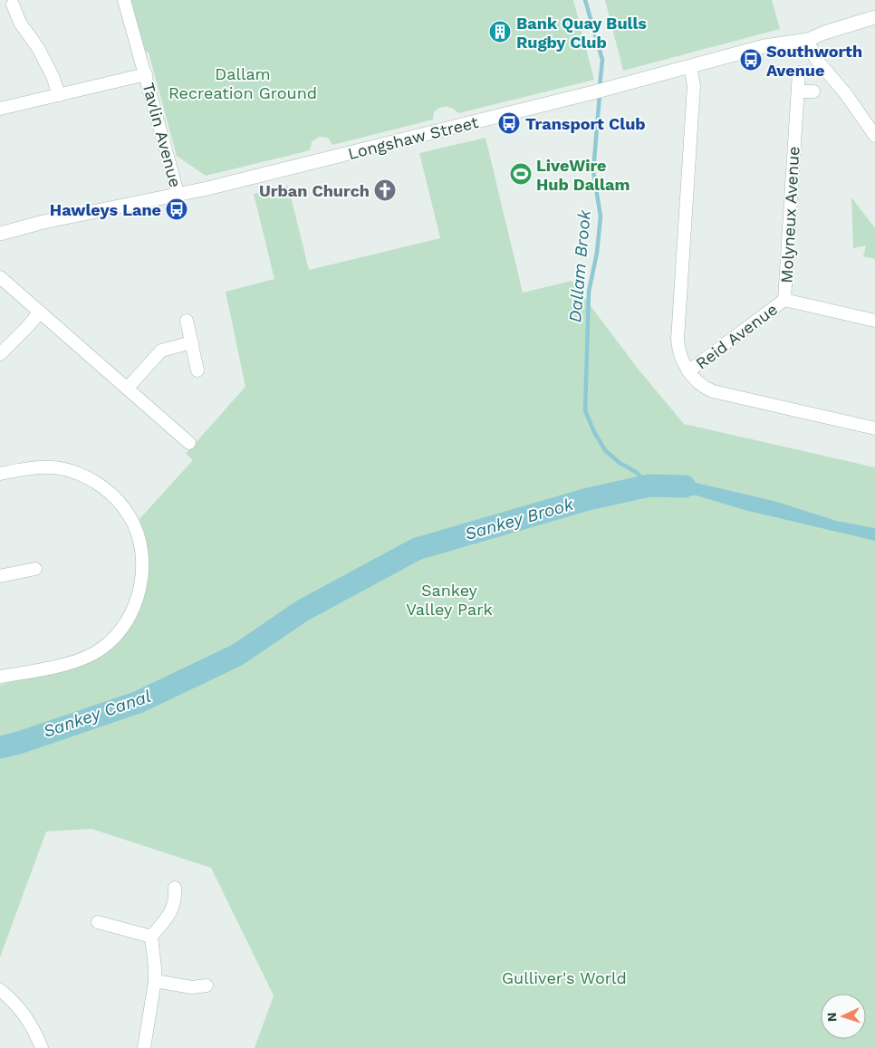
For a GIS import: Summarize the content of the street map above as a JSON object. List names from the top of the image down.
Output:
{
  "streets": {
    "street": [
      "Tavlin Avenue",
      "Longshaw Street",
      "Molyneux Avenue",
      "Reid Avenue"
    ]
  },
  "crossings": [
    ["Tavlin Avenue", "Longshaw Street"],
    ["Molyneux Avenue", "Reid Avenue"]
  ],
  "water": ["Dallam Brook", "Sankey Brook", "Sankey Canal"],
  "parks": ["Dallam Recreation Ground", "Sankey Valley Park", "Gulliver's World"],
  "places": {
    "building": ["Bank Quay Bulls Rugby Club"],
    "bus stop": ["Southworth Avenue", "Transport Club", "Hawleys Lane"],
    "sports": ["LiveWire Hub Dallam"],
    "church": ["Urban Church"]
  },
  "north": "left"
}
